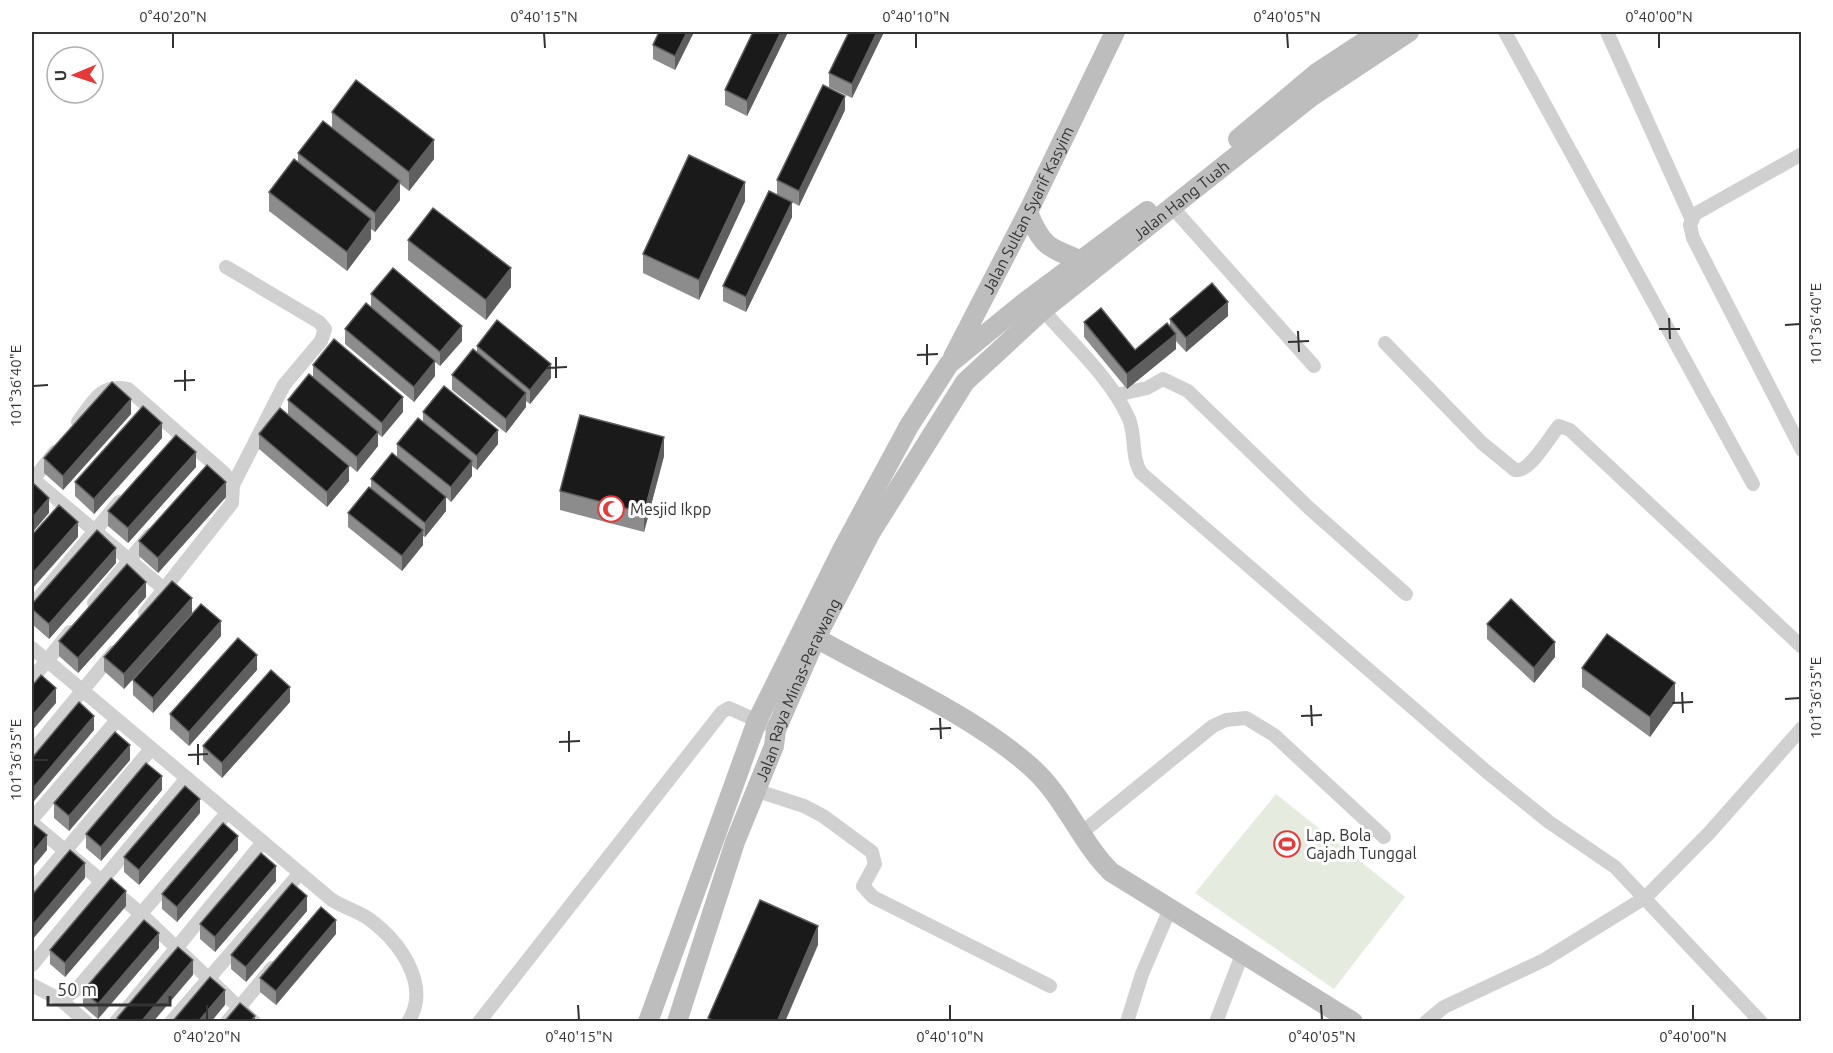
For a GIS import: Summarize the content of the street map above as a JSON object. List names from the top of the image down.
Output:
{
  "streets": {
    "main road": ["Jalan Hang Tuah", "Jalan Sultan Syarif Kasyim", "Jalan Raya Minas-Perawang"]
  },
  "crossings": [
    ["Jalan Hang Tuah", "Jalan Sultan Syarif Kasyim"],
    ["Jalan Hang Tuah", "Jalan Raya Minas-Perawang"],
    ["Jalan Sultan Syarif Kasyim", "Jalan Raya Minas-Perawang"]
  ],
  "places": {
    "mosque": ["Mesjid Ikpp"],
    "sports": ["Lap. Bola Gajadh Tunggal"]
  },
  "scale_bar": "50 m",
  "north": "left",
  "coordinates": [
    "0°40'20\"N",
    "0°40'15\"N",
    "0°40'10\"N",
    "0°40'05\"N",
    "0°40'00\"N",
    "101°36'40\"E",
    "101°36'35\"E"
  ]
}
